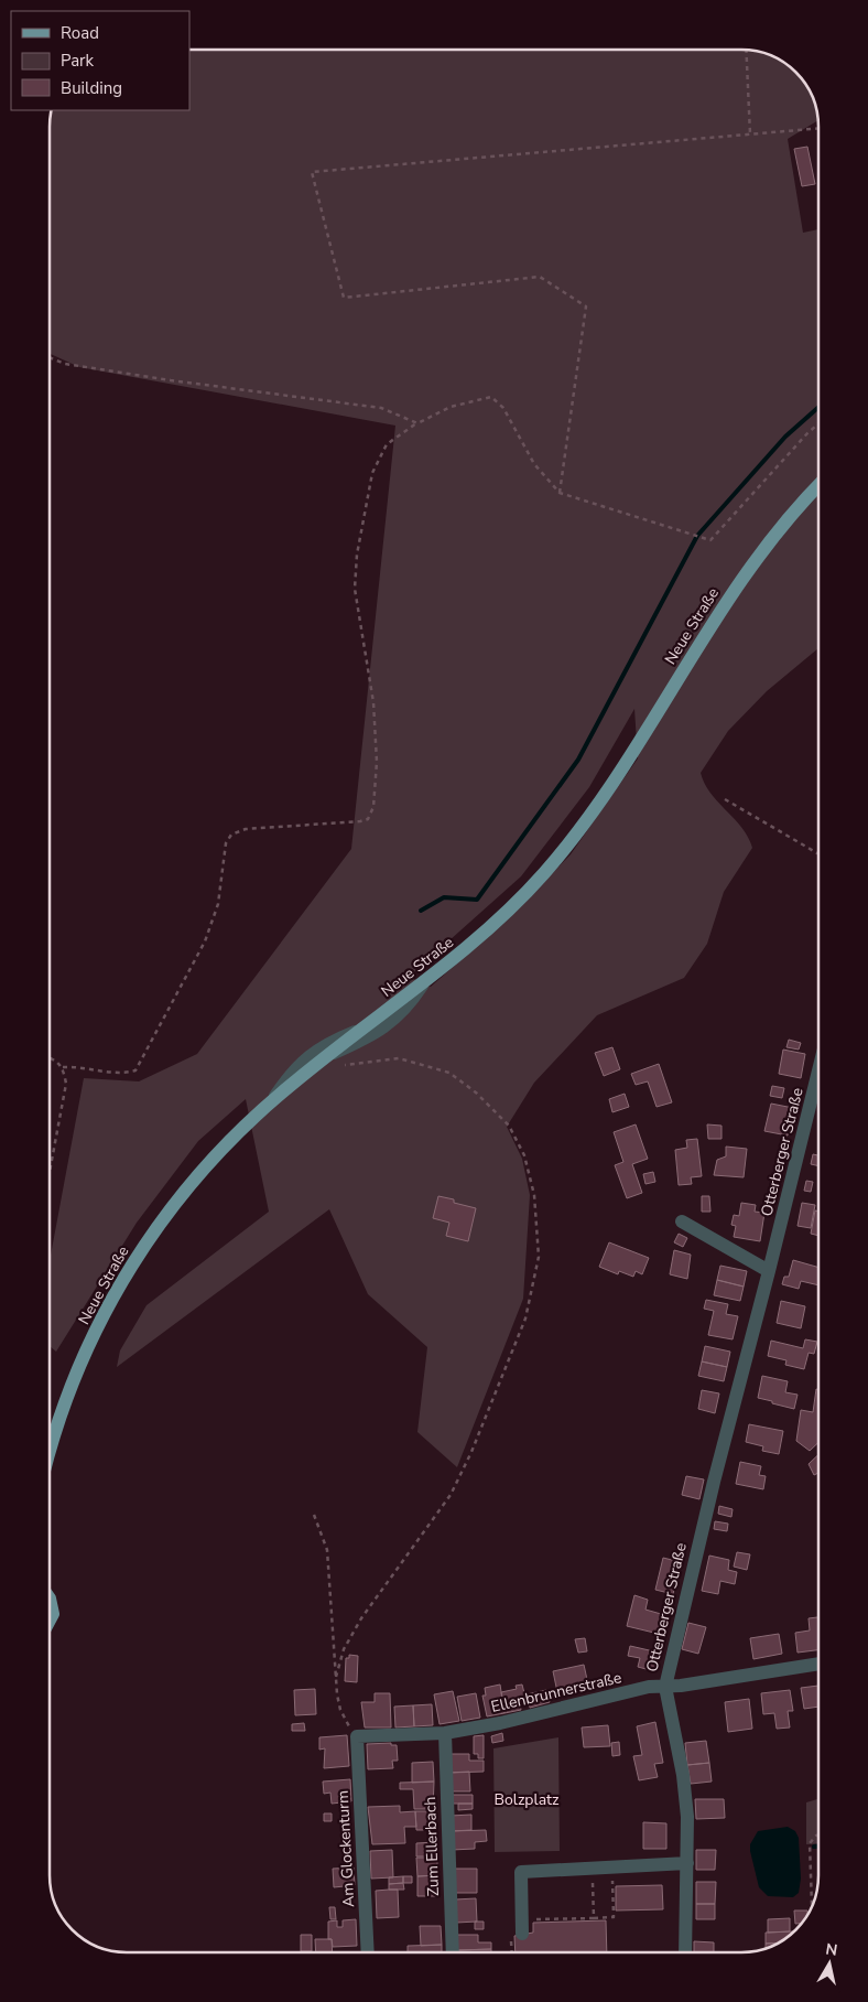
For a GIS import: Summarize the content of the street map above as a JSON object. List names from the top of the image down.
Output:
{
  "streets": {
    "main road": ["Neue Straße"],
    "street": [
      "Otterberger Straße",
      "Ellenbrunnerstraße",
      "Zum Ellerbach",
      "Am Glockenturm"
    ]
  },
  "crossings": [
    ["Otterberger Straße", "Ellenbrunnerstraße"],
    ["Ellenbrunnerstraße", "Zum Ellerbach"],
    ["Ellenbrunnerstraße", "Am Glockenturm"]
  ],
  "parks": ["Bolzplatz"],
  "legend": ["Road", "Park", "Building"],
  "north": "top"
}
